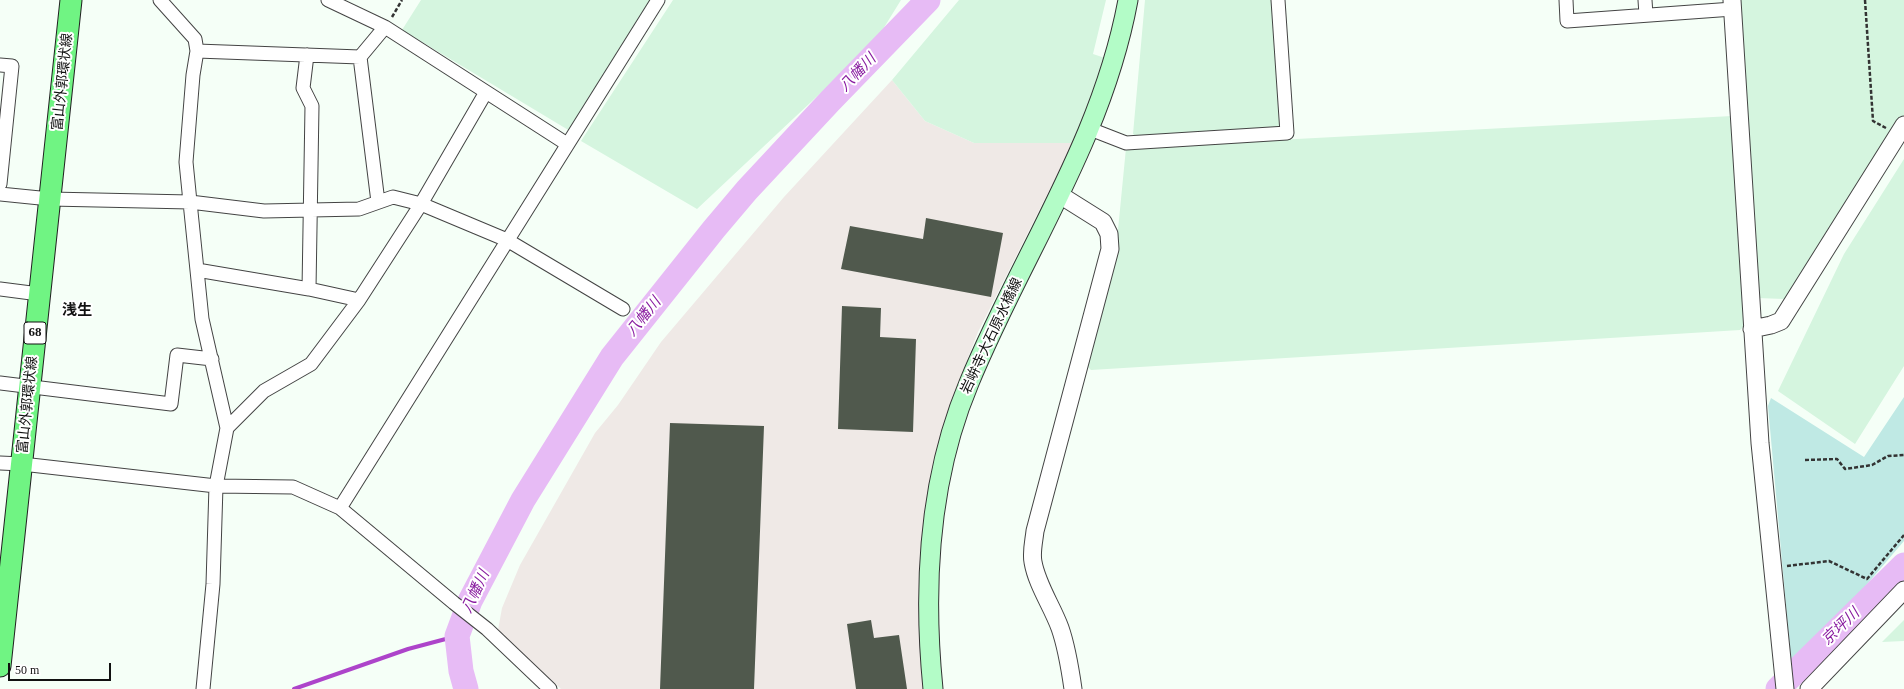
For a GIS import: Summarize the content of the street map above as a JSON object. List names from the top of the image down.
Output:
{
  "streets": {
    "main road": ["富山外郭環状線", "68", "岩峅寺大石原水橋線"]
  },
  "districts": ["浅生"],
  "water": ["八幡川", "京坪川"],
  "scale_bar": "50 m"
}
